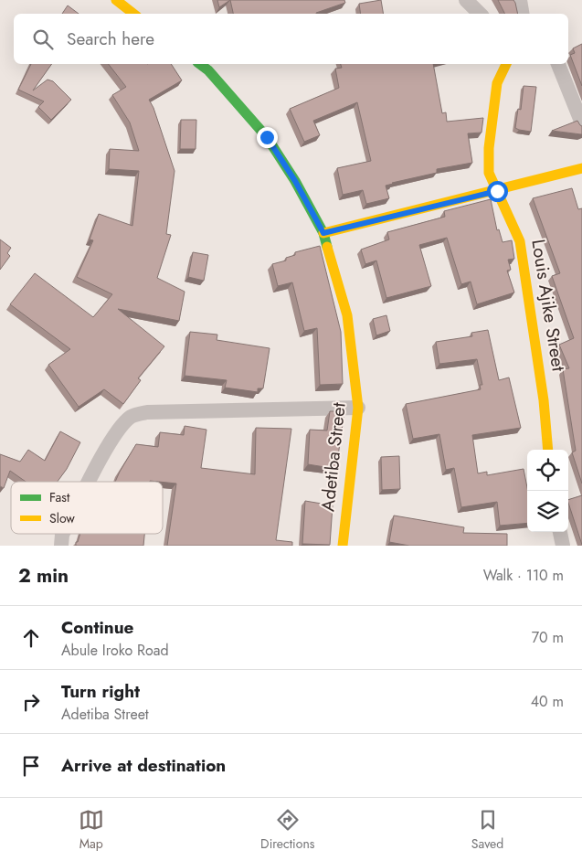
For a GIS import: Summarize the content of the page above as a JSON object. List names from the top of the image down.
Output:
{
  "streets": {
    "street": ["Louis Ajike Street", "Adetiba Street"]
  },
  "legend": ["Fast", "Slow"],
  "page": {
    "search": "Search here",
    "heading": ["2 min", "Walk · 110 m"],
    "list": [
      ["Continue", "Abule Iroko Road", "70 m"],
      ["Turn right", "Adetiba Street", "40 m"],
      "Arrive at destination"
    ],
    "nav": ["Map", "Directions", "Saved"]
  }
}
